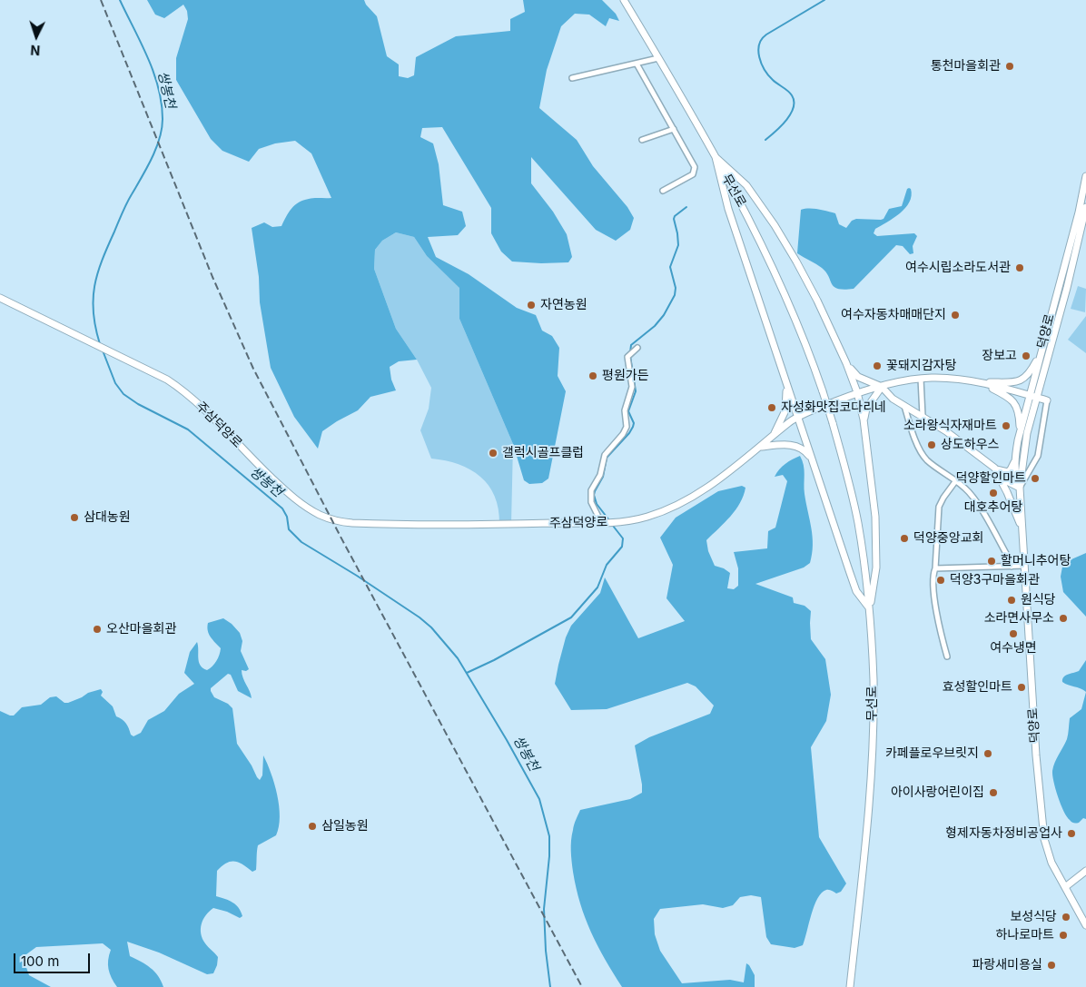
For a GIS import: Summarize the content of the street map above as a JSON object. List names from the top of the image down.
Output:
{
  "streets": {
    "street": ["무선로", "덕양로", "주삼덕양로"]
  },
  "water": ["쌍봉천"],
  "places": [
    "통천마을회관",
    "여수시립소라도서관",
    "자연농원",
    "여수자동차매매단지",
    "장보고",
    "꽃돼지감자탕",
    "평원가든",
    "자성화맛집코다리네",
    "소라왕식자재마트",
    "상도하우스",
    "갤럭시골프클럽",
    "덕양할인마트",
    "대호추어탕",
    "삼대농원",
    "덕양중앙교회",
    "할머니추어탕",
    "덕양3구마을회관",
    "원식당",
    "소라면사무소",
    "오산마을회관",
    "여수냉면",
    "효성할인마트",
    "카페플로우브릿지",
    "아이사랑어린이집",
    "삼일농원",
    "형제자동차정비공업사",
    "보성식당",
    "하나로마트",
    "파랑새미용실"
  ],
  "scale_bar": "100 m",
  "north": "bottom"
}
